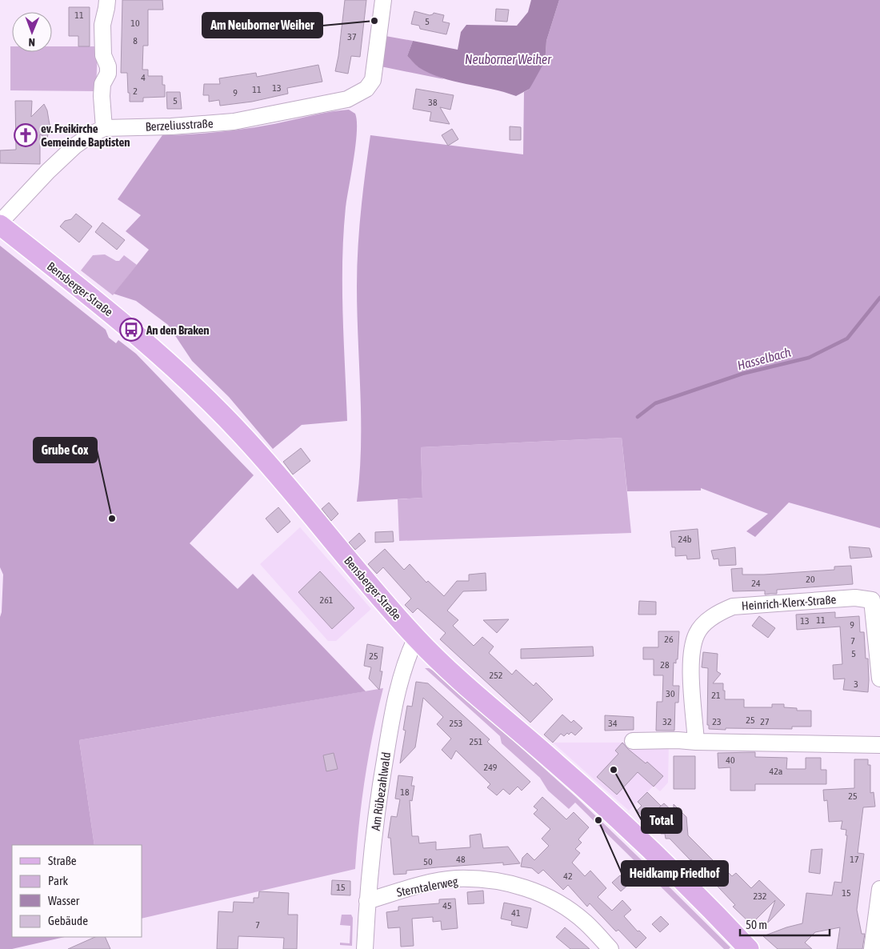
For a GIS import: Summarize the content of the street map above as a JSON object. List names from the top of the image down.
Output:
{
  "streets": {
    "main road": ["Bensberger Straße"],
    "street": [
      "Berzeliusstraße",
      "Heinrich-Klerx-Straße",
      "Am Rübezahlwald",
      "Sterntalerweg"
    ]
  },
  "crossings": [
    ["Bensberger Straße", "Am Rübezahlwald"],
    ["Am Rübezahlwald", "Sterntalerweg"]
  ],
  "water": ["Neuborner Weiher", "Hasselbach"],
  "places": {
    "other": [
      "Am Neuborner Weiher",
      "Grube Cox",
      "Total",
      "Heidkamp Friedhof"
    ],
    "church": ["ev. Freikirche Gemeinde Baptisten"],
    "bus stop": ["An den Braken"]
  },
  "house_numbers": [
    "11",
    "5",
    "10",
    "37",
    "8",
    "4",
    "13",
    "11",
    "2",
    "9",
    "5",
    "38",
    "24b",
    "20",
    "24",
    "261",
    "11",
    "13",
    "9",
    "26",
    "7",
    "5",
    "25",
    "28",
    "252",
    "3",
    "30",
    "21",
    "25",
    "32",
    "23",
    "27",
    "253",
    "34",
    "251",
    "40",
    "249",
    "42a",
    "18",
    "25",
    "48",
    "17",
    "50",
    "42",
    "15",
    "15",
    "232",
    "45",
    "41",
    "7"
  ],
  "legend": [
    "Straße",
    "Park",
    "Wasser",
    "Gebäude"
  ],
  "scale_bar": "50 m",
  "north": "bottom"
}
